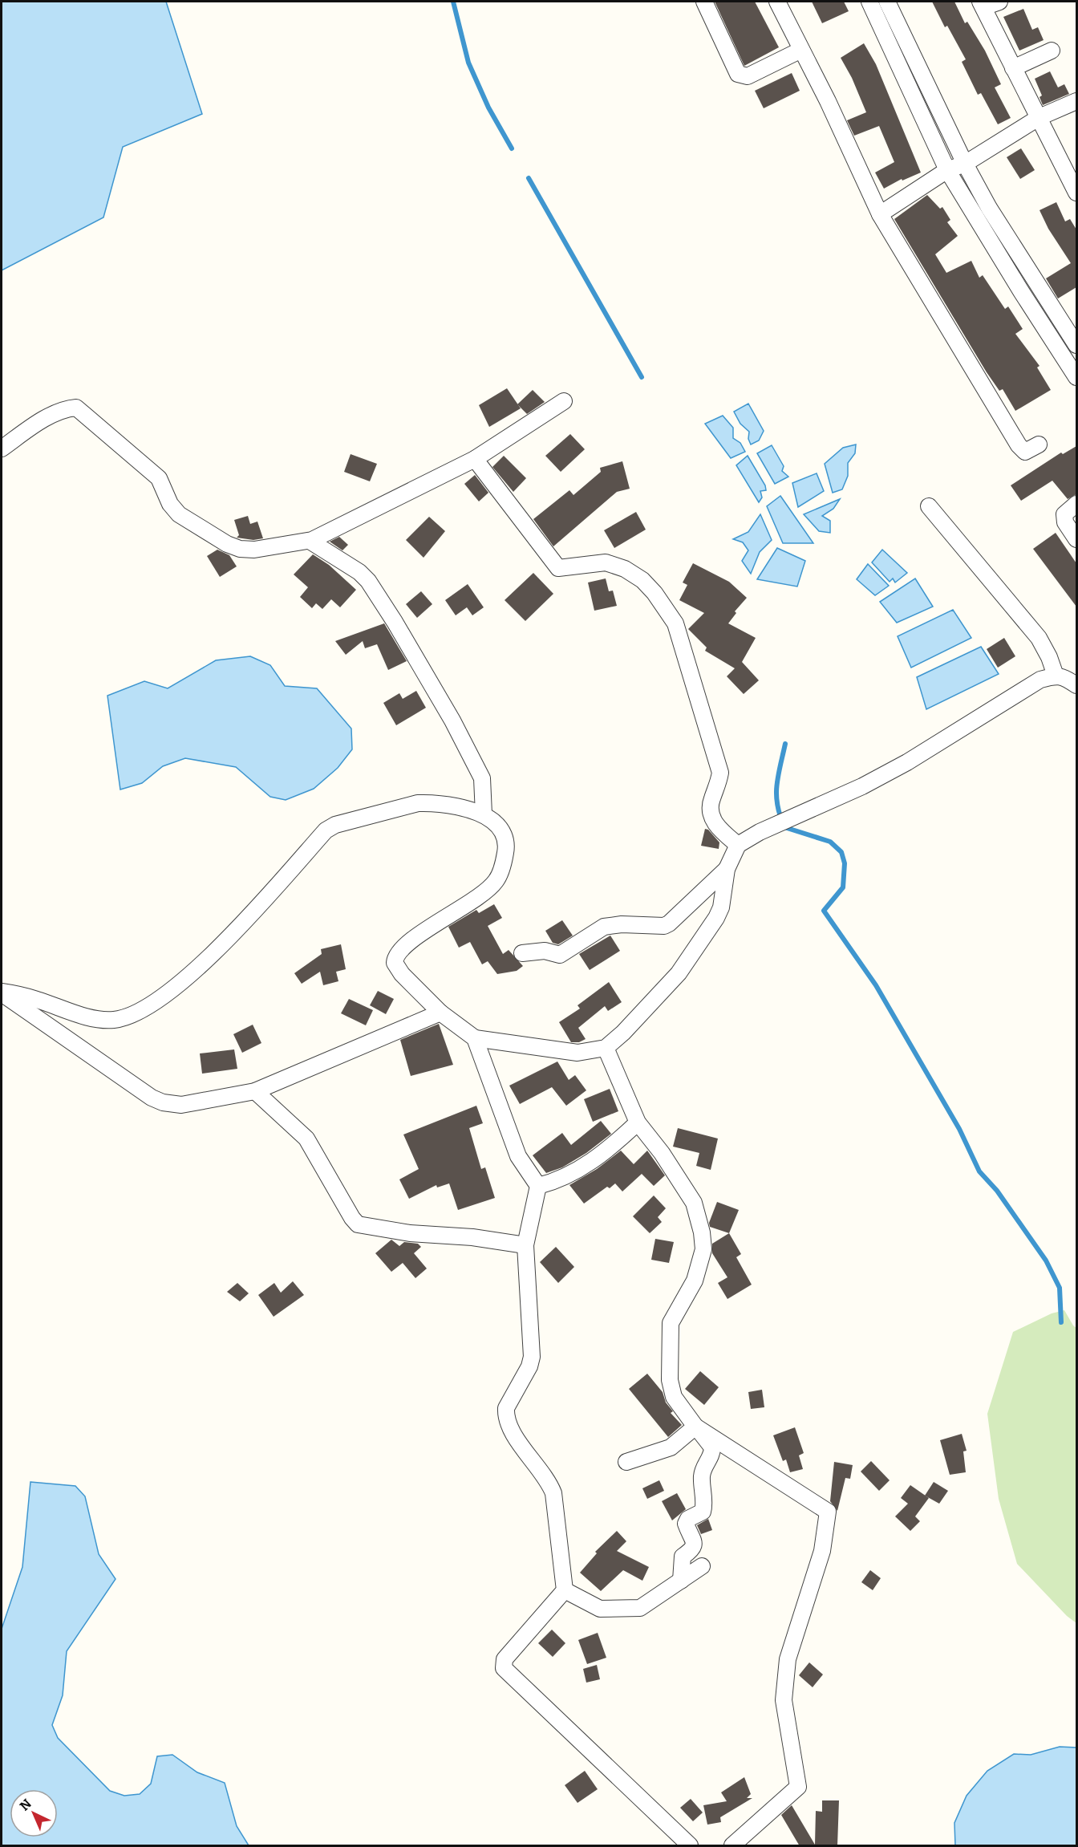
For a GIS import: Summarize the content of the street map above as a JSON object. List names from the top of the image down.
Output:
{
  "north": "top left"
}
